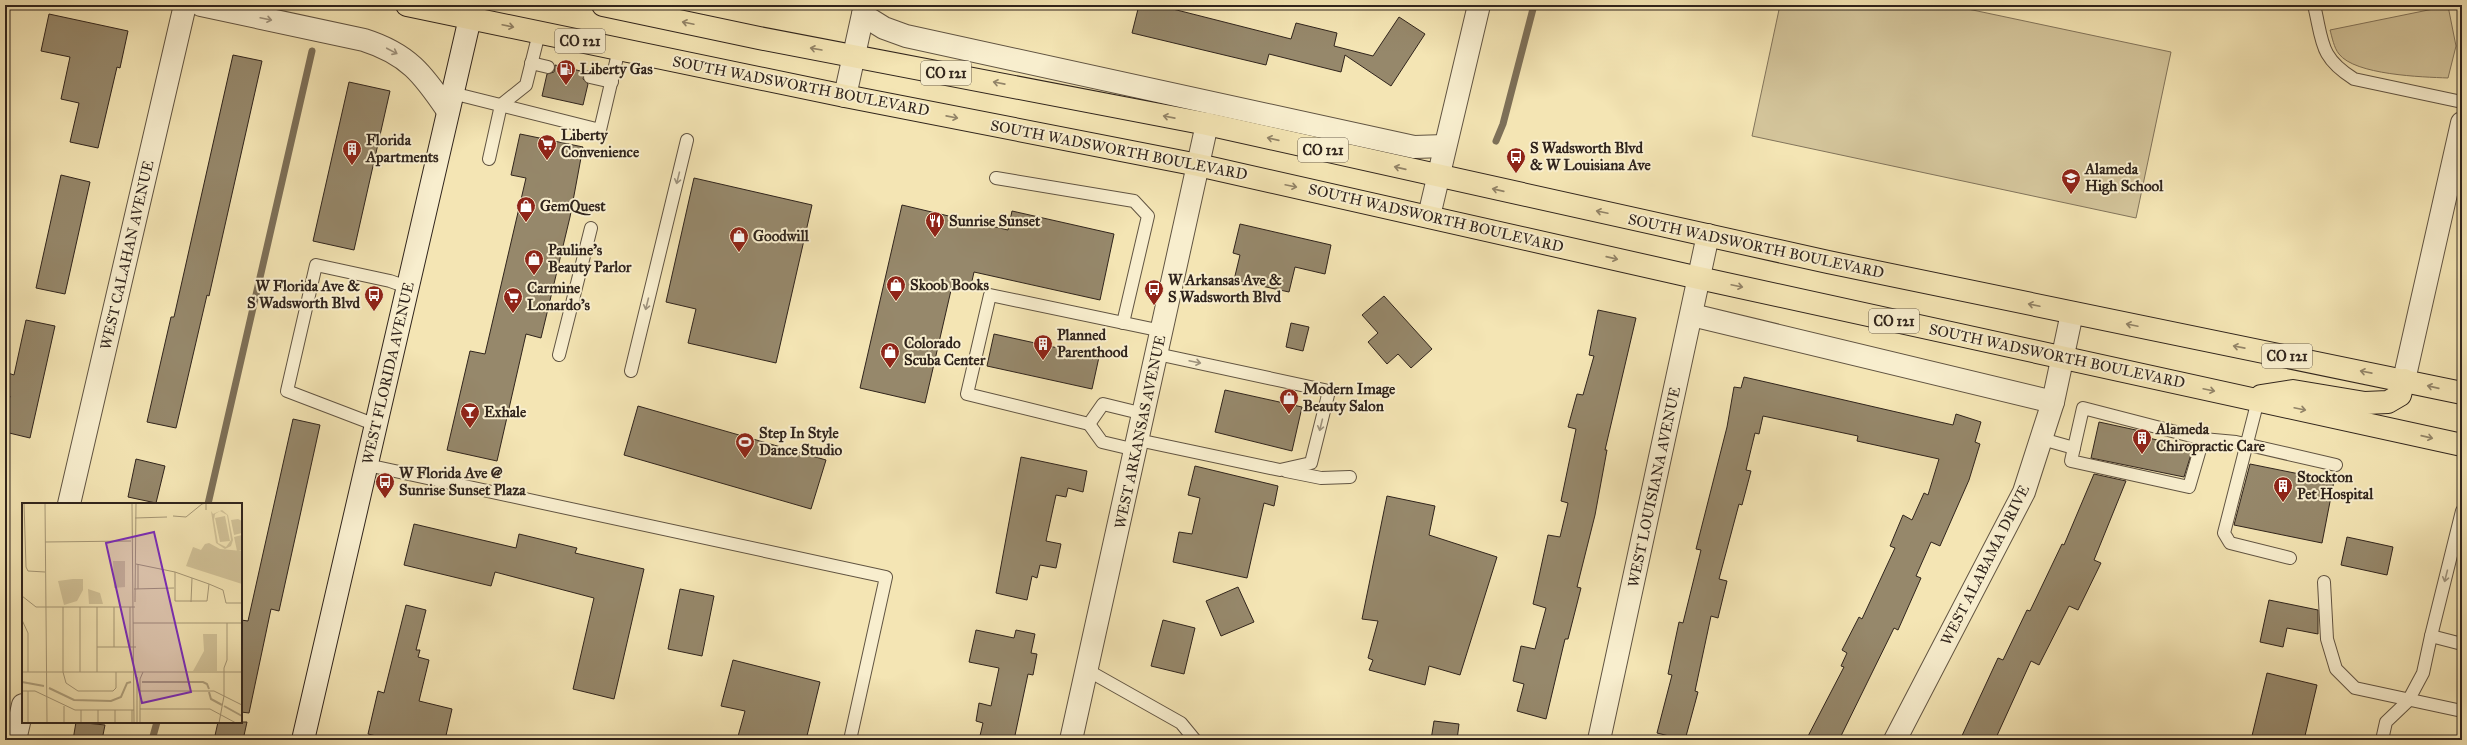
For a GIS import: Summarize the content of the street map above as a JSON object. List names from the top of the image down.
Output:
{
  "streets": {
    "main road": ["CO 121", "SOUTH WADSWORTH BOULEVARD"],
    "street": [
      "WEST CALAHAN AVENUE",
      "WEST FLORIDA AVENUE",
      "WEST ARKANSAS AVENUE",
      "WEST LOUISIANA AVENUE",
      "WEST ALABAMA DRIVE"
    ]
  },
  "crossings": [
    ["SOUTH WADSWORTH BOULEVARD", "WEST FLORIDA AVENUE"],
    ["SOUTH WADSWORTH BOULEVARD", "WEST ARKANSAS AVENUE"],
    ["SOUTH WADSWORTH BOULEVARD", "WEST LOUISIANA AVENUE"],
    ["SOUTH WADSWORTH BOULEVARD", "WEST ALABAMA DRIVE"]
  ],
  "places": {
    "fuel station": ["Liberty Gas"],
    "supermarket": ["Liberty Convenience", "Carmine Lonardo's"],
    "building": [
      "Florida Apartments",
      "Planned Parenthood",
      "Alameda Chiropractic Care",
      "Stockton Pet Hospital"
    ],
    "bus stop": [
      "S Wadsworth Blvd & W Louisiana Ave",
      "W Arkansas Ave & S Wadsworth Blvd",
      "W Florida Ave & S Wadsworth Blvd",
      "W Florida Ave @ Sunrise Sunset Plaza"
    ],
    "school or university": ["Alameda High School"],
    "shop": [
      "GemQuest",
      "Goodwill",
      "Pauline's Beauty Parlor",
      "Skoob Books",
      "Colorado Scuba Center",
      "Modern Image Beauty Salon"
    ],
    "restaurant": ["Sunrise Sunset"],
    "bar": ["Exhale"],
    "sports": ["Step In Style Dance Studio"]
  }
}
